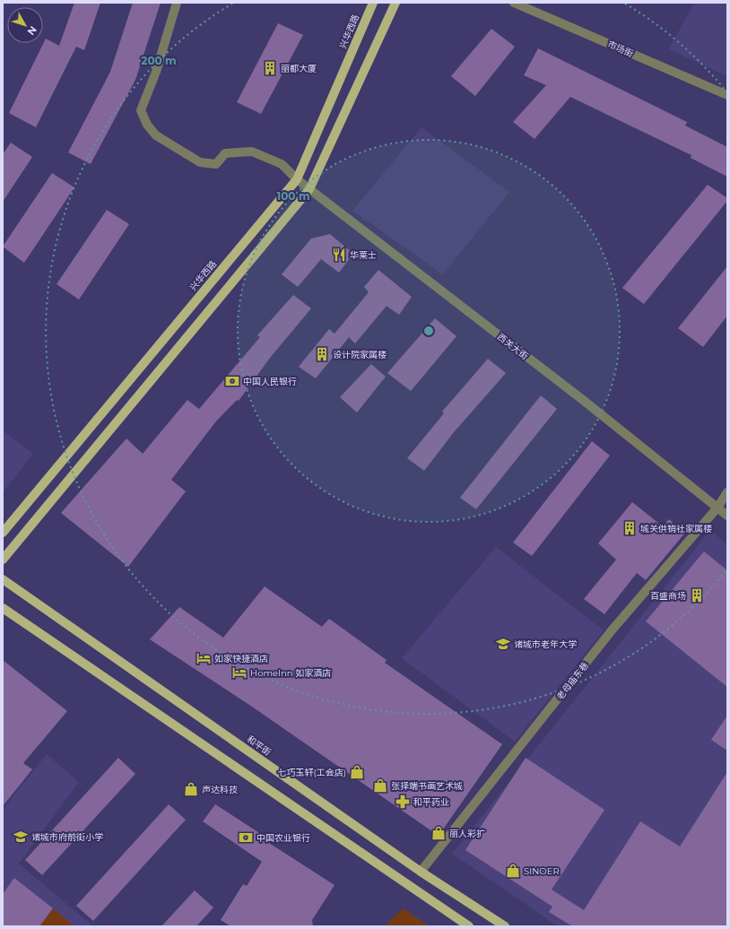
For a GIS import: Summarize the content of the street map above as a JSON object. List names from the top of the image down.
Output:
{
  "streets": {
    "main road": ["兴华西路", "和平街"],
    "street": ["市场街", "西关大街", "老母庙东巷"]
  },
  "crossings": [
    ["兴华西路", "西关大街"],
    ["西关大街", "老母庙东巷"],
    ["老母庙东巷", "和平街"]
  ],
  "places": {
    "building": [
      "丽都大厦",
      "设计院家属楼",
      "城关供销社家属楼",
      "百盛商场"
    ],
    "restaurant": ["华莱士"],
    "bank": ["中国人民银行", "中国农业银行"],
    "school or university": ["诸城市老年大学", "诸城市府前街小学"],
    "hotel": ["如家快捷酒店", "HomeInn 如家酒店"],
    "shop": [
      "七巧玉轩(工会店)",
      "张择端书画艺术城",
      "声达科技",
      "丽人彩扩",
      "SINOER"
    ],
    "pharmacy": ["和平药业"]
  },
  "north": "bottom right",
  "rings": ["200 m", "100 m"]
}
